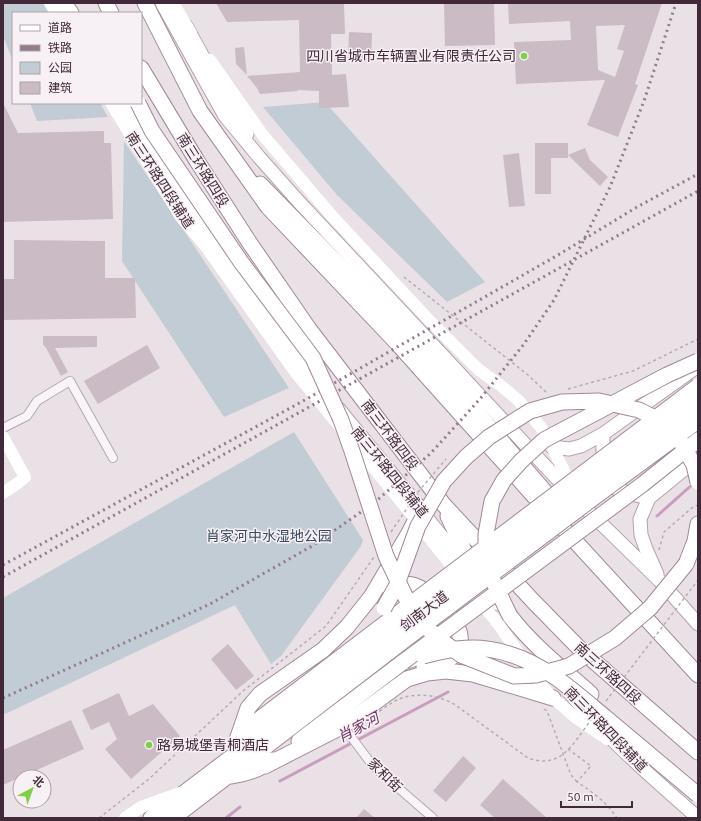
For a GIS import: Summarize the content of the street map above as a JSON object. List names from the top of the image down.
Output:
{
  "streets": {
    "highway": ["南三环路四段", "剑南大道"],
    "main road": ["南三环路四段辅道"],
    "street": ["家和街"]
  },
  "water": ["肖家河"],
  "parks": ["肖家河中水湿地公园"],
  "places": ["四川省城市车辆置业有限责任公司", "路易城堡青桐酒店"],
  "legend": [
    "道路",
    "铁路",
    "公园",
    "建筑"
  ],
  "scale_bar": "50 m",
  "north": "top right"
}
